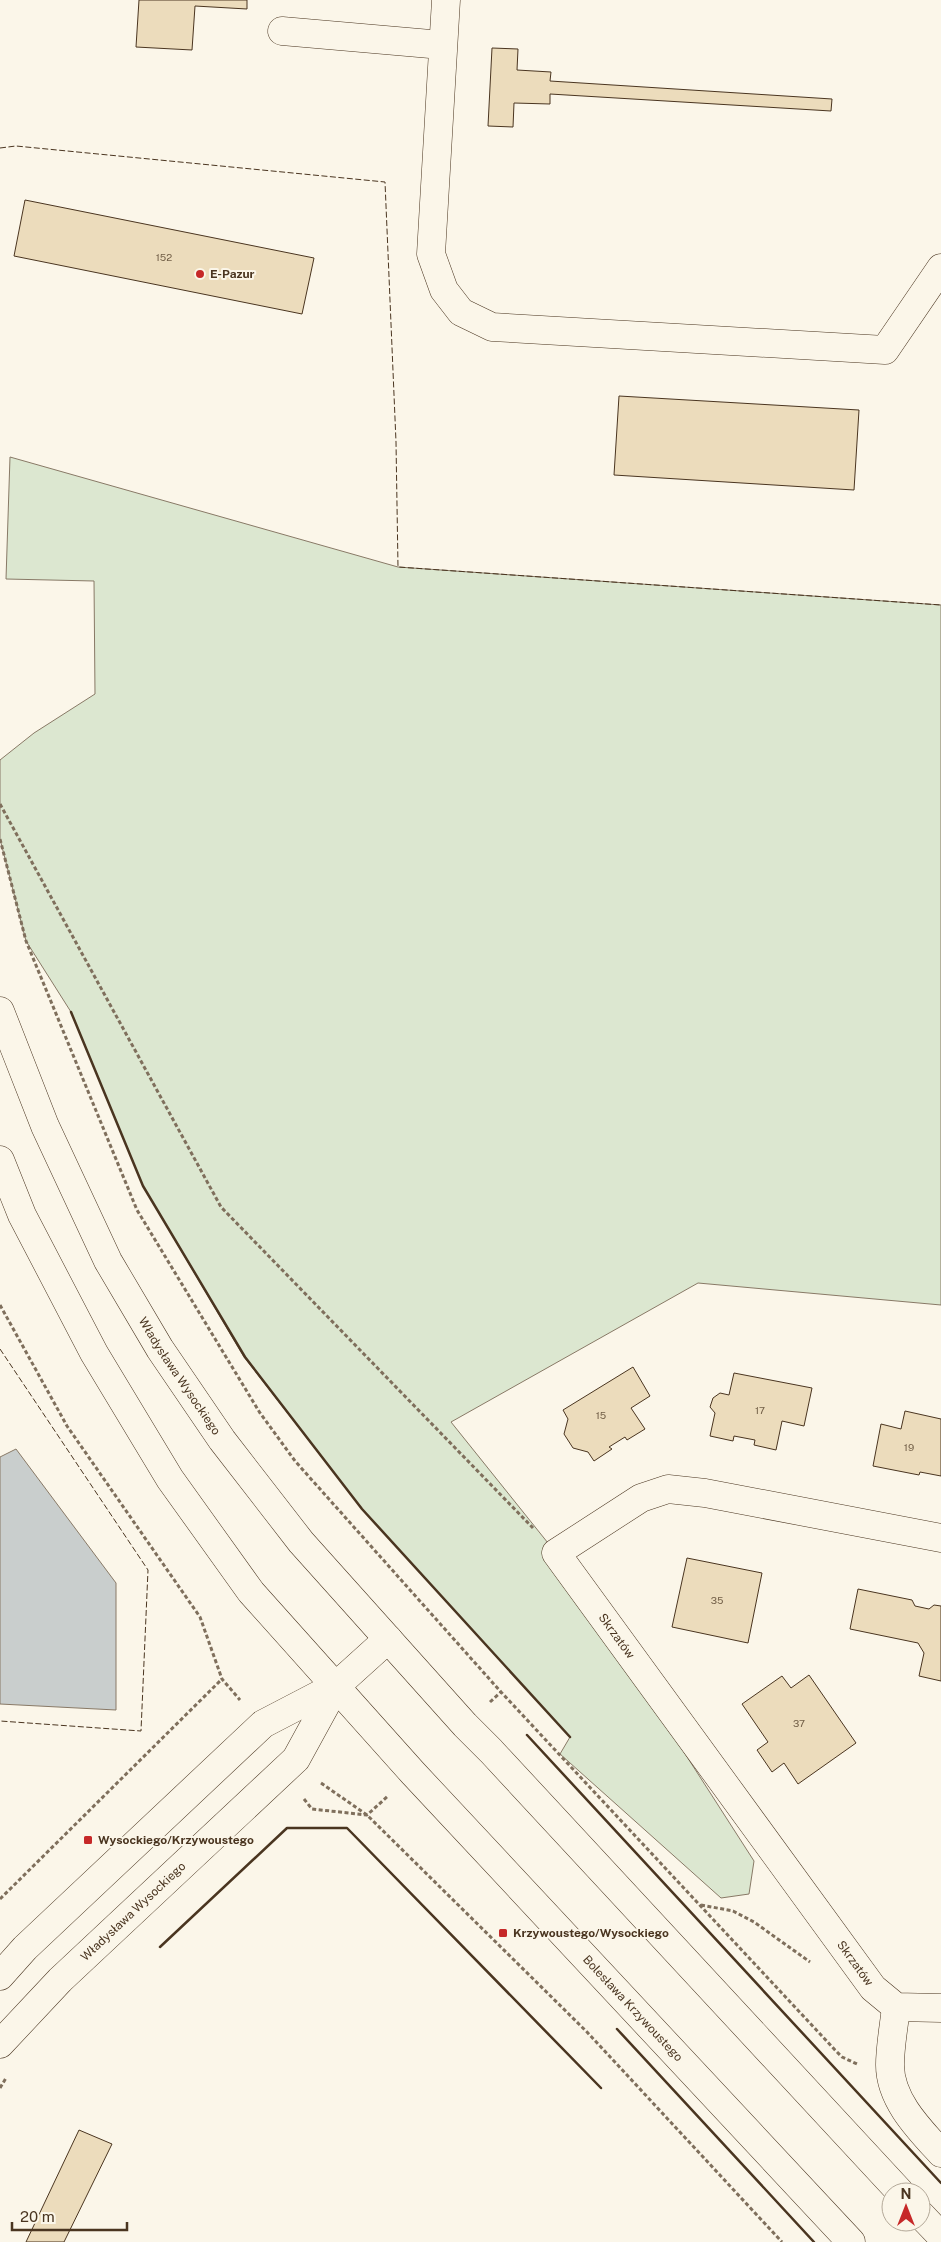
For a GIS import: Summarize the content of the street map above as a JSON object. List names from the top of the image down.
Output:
{
  "streets": {
    "main road": ["Władysława Wysockiego", "Skrzatów", "Bolesława Krzywoustego"]
  },
  "crossings": [
    ["Władysława Wysockiego", "Bolesława Krzywoustego"]
  ],
  "places": {
    "other": ["E-Pazur"],
    "transit": ["Wysockiego/Krzywoustego", "Krzywoustego/Wysockiego"]
  },
  "house_numbers": [
    "152",
    "17",
    "15",
    "19",
    "35",
    "37"
  ],
  "scale_bar": "20 m",
  "north": "top"
}
